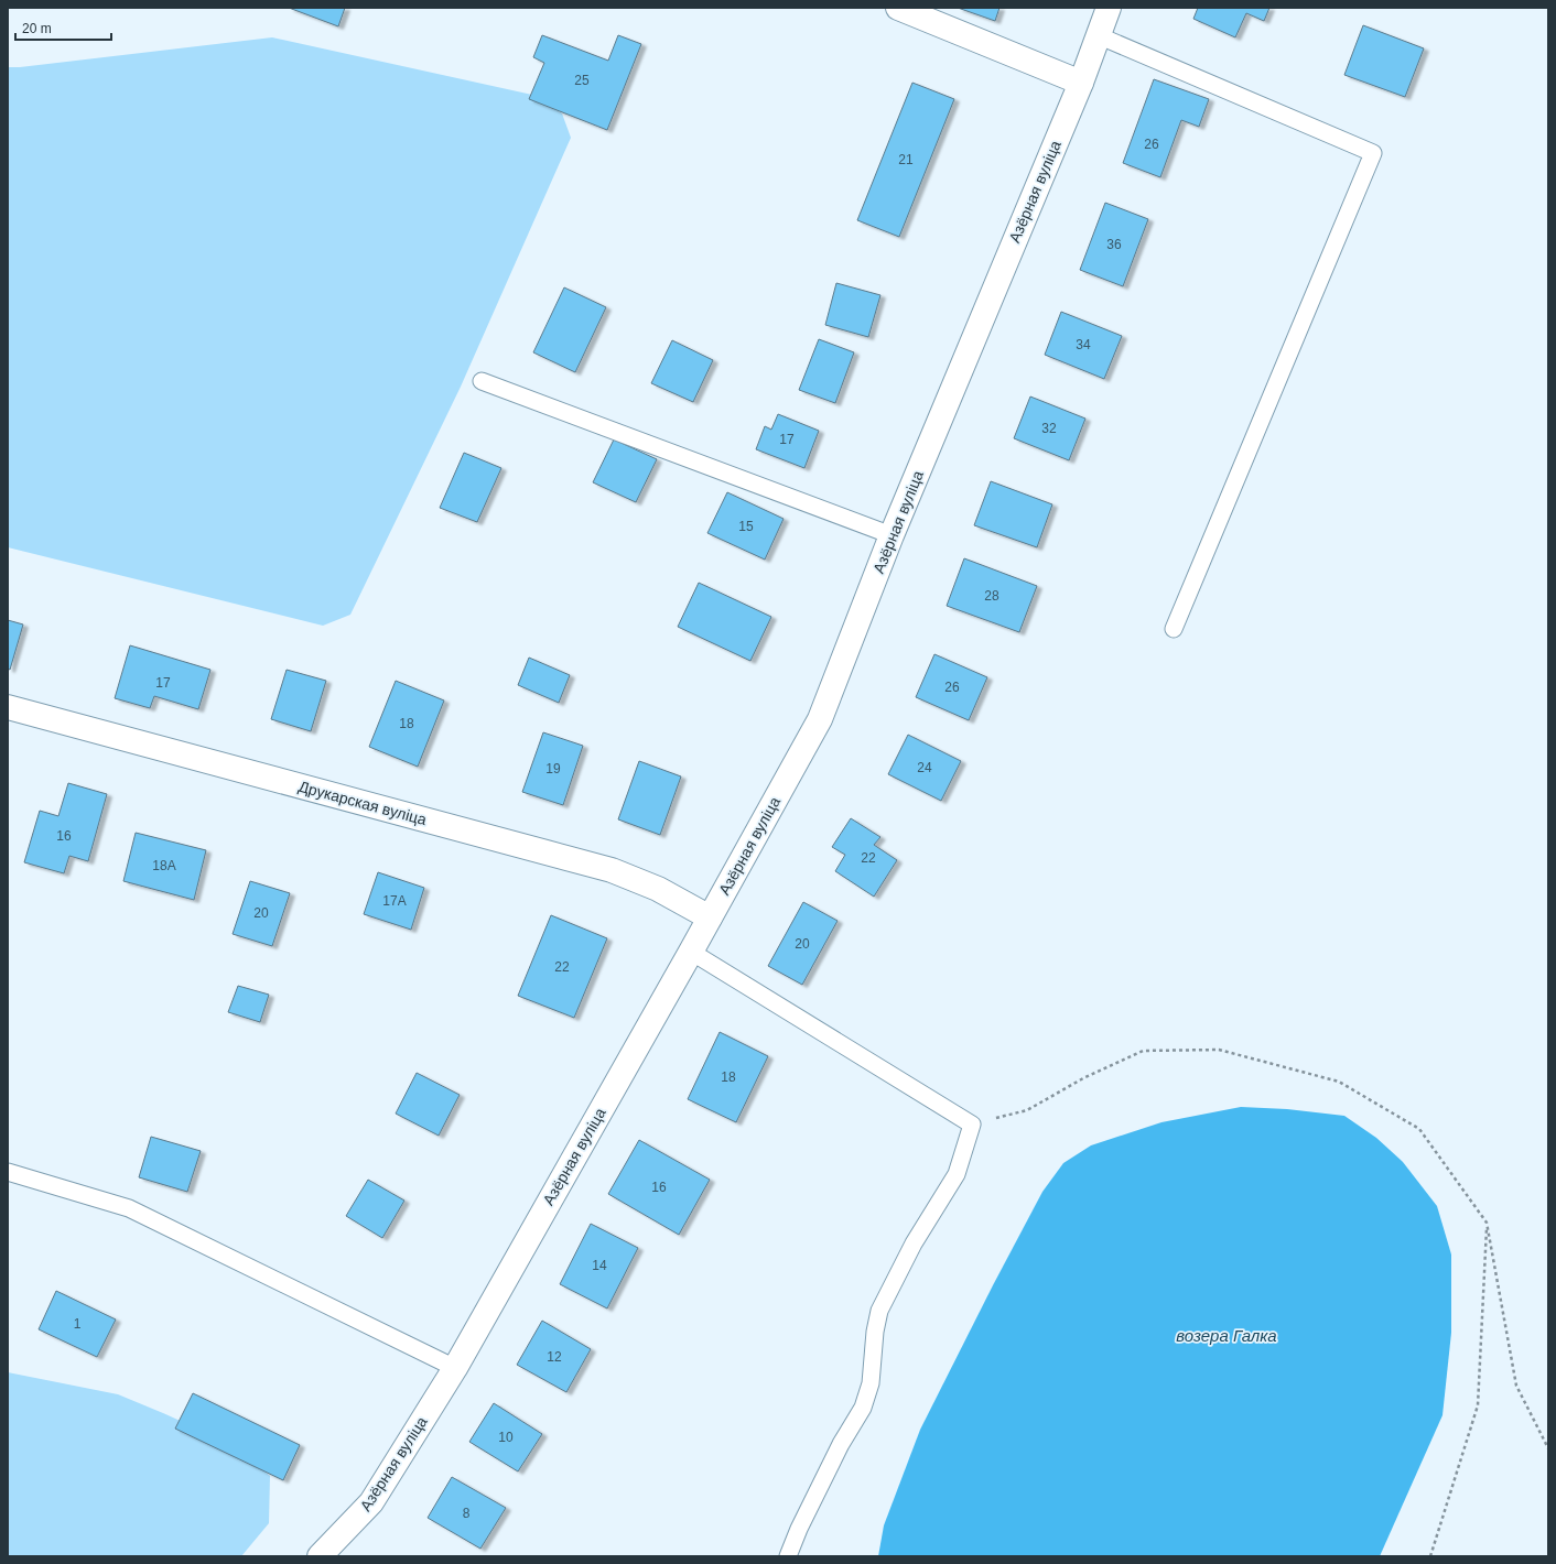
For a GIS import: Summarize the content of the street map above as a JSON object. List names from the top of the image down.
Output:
{
  "streets": {
    "street": ["Азёрная вуліца", "Друкарская вуліца"]
  },
  "crossings": [
    ["Азёрная вуліца", "Друкарская вуліца"]
  ],
  "water": ["возера Галка"],
  "house_numbers": [
    "25",
    "26",
    "21",
    "36",
    "34",
    "32",
    "17",
    "15",
    "28",
    "17",
    "26",
    "18",
    "24",
    "19",
    "16",
    "22",
    "18А",
    "17А",
    "20",
    "20",
    "22",
    "18",
    "16",
    "14",
    "1",
    "12",
    "10",
    "8"
  ],
  "scale_bar": "20 m"
}
